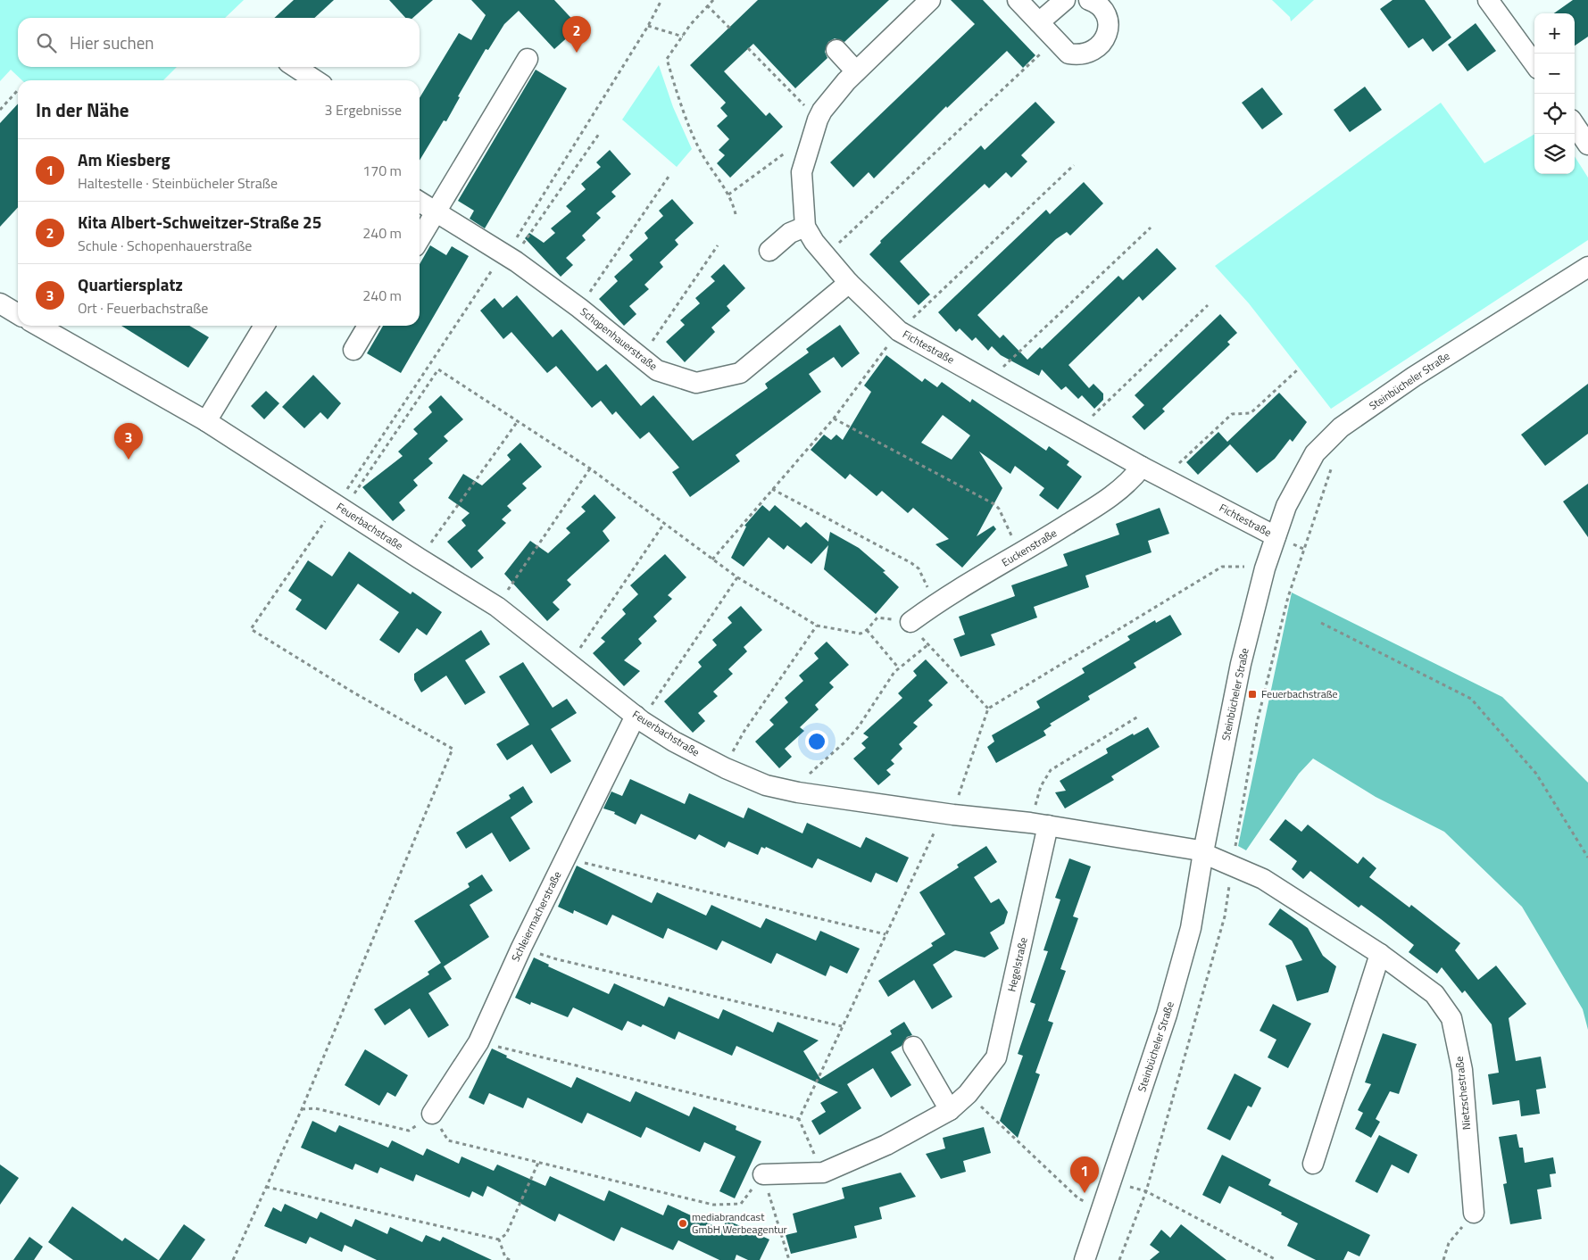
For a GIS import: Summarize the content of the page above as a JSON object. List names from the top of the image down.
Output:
{
  "streets": {
    "street": [
      "Schopenhauerstraße",
      "Fichtestraße",
      "Steinbücheler Straße",
      "Feuerbachstraße",
      "Euckenstraße",
      "Schleiermacherstraße",
      "Hegelstraße",
      "Nietzschestraße"
    ]
  },
  "crossings": [
    ["Schopenhauerstraße", "Fichtestraße"],
    ["Fichtestraße", "Steinbücheler Straße"],
    ["Fichtestraße", "Euckenstraße"],
    ["Steinbücheler Straße", "Feuerbachstraße"],
    ["Steinbücheler Straße", "Nietzschestraße"],
    ["Feuerbachstraße", "Schleiermacherstraße"],
    ["Feuerbachstraße", "Hegelstraße"],
    ["Feuerbachstraße", "Nietzschestraße"]
  ],
  "places": {
    "transit": ["Feuerbachstraße"],
    "other": ["mediabrandcast GmbH Werbeagentur"]
  },
  "page": {
    "map_buttons": ["+", "−"],
    "pins": ["2", "3", "1"],
    "search": "Hier suchen",
    "heading": ["In der Nähe", "3 Ergebnisse"],
    "list": [
      {
        "mark": "1",
        "name": "Am Kiesberg",
        "note": "Haltestelle · Steinbücheler Straße",
        "value": "170 m"
      },
      {
        "mark": "2",
        "name": "Kita Albert-Schweitzer-Straße 25",
        "note": "Schule · Schopenhauerstraße",
        "value": "240 m"
      },
      {
        "mark": "3",
        "name": "Quartiersplatz",
        "note": "Ort · Feuerbachstraße",
        "value": "240 m"
      }
    ]
  }
}
